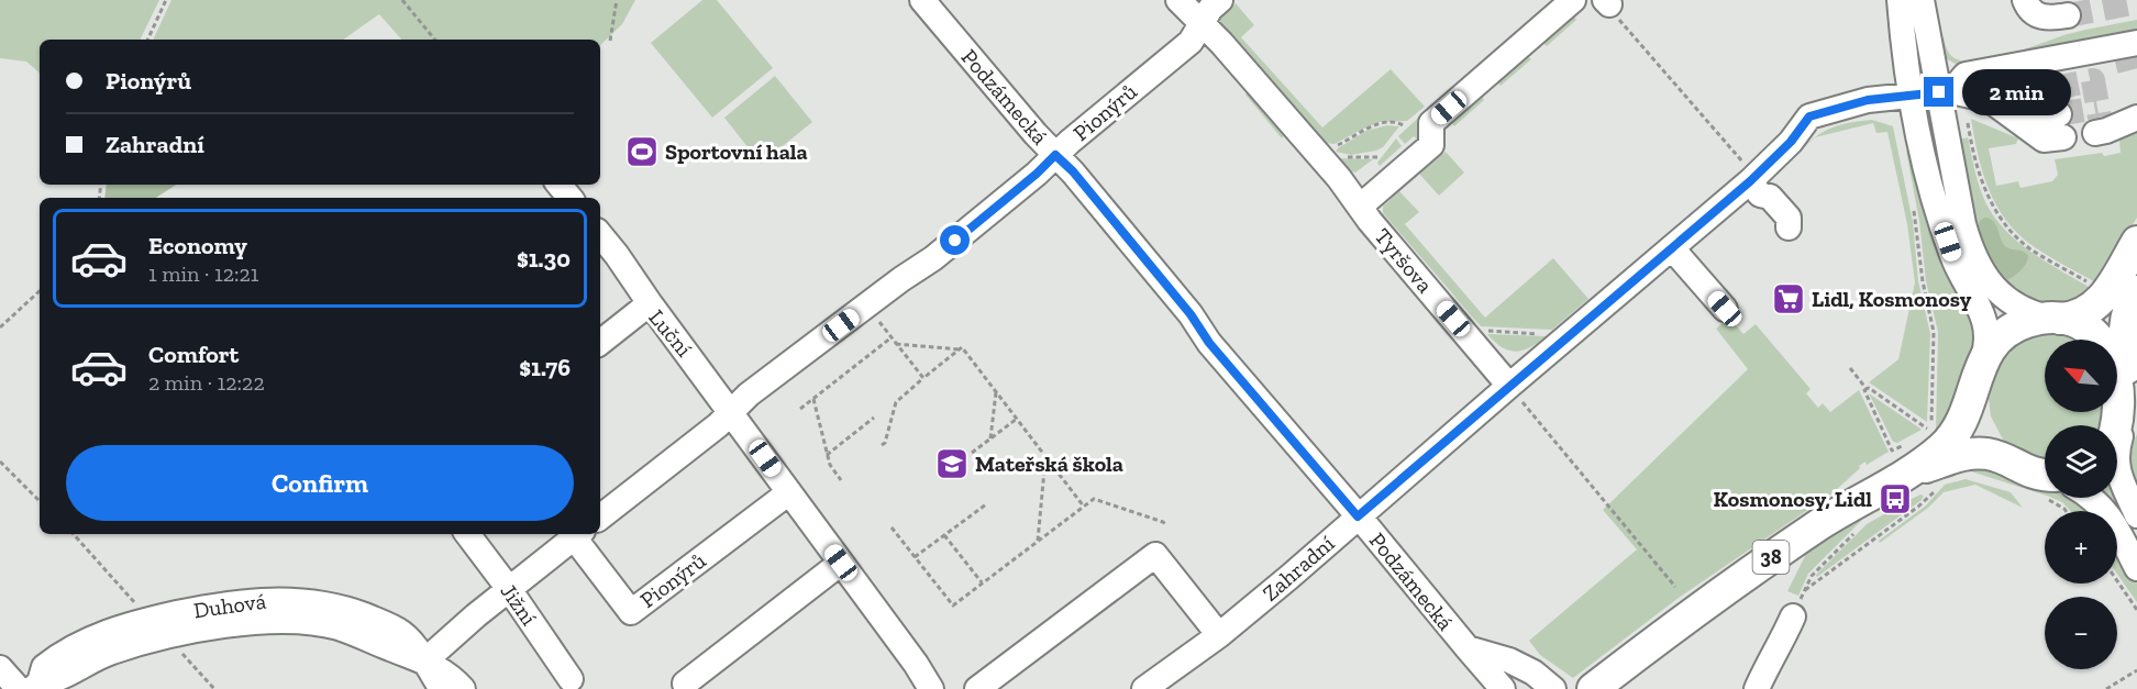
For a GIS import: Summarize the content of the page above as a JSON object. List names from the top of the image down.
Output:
{
  "streets": {
    "main road": ["38"],
    "street": [
      "Podzámecká",
      "Pionýrů",
      "Tyršova",
      "Luční",
      "Zahradní",
      "Jižní",
      "Duhová"
    ]
  },
  "crossings": [
    ["Podzámecká", "Pionýrů"],
    ["Podzámecká", "Zahradní"],
    ["Pionýrů", "Tyršova"],
    ["Pionýrů", "Luční"],
    ["Pionýrů", "Jižní"],
    ["Pionýrů", "Duhová"],
    ["Tyršova", "Zahradní"]
  ],
  "places": {
    "sports": ["Sportovní hala"],
    "supermarket": ["Lidl, Kosmonosy"],
    "school or university": ["Mateřská škola"],
    "bus stop": ["Kosmonosy, Lidl"]
  },
  "north": "top left",
  "page": {
    "banner": ["Pionýrů", "Zahradní"],
    "bubble": "2 min",
    "list": [
      {
        "name": "Economy",
        "note": "1 min · 12:21",
        "value": "$1.30"
      },
      {
        "name": "Comfort",
        "note": "2 min · 12:22",
        "value": "$1.76"
      }
    ],
    "map_buttons": ["+", "−"],
    "buttons": "Confirm"
  }
}
